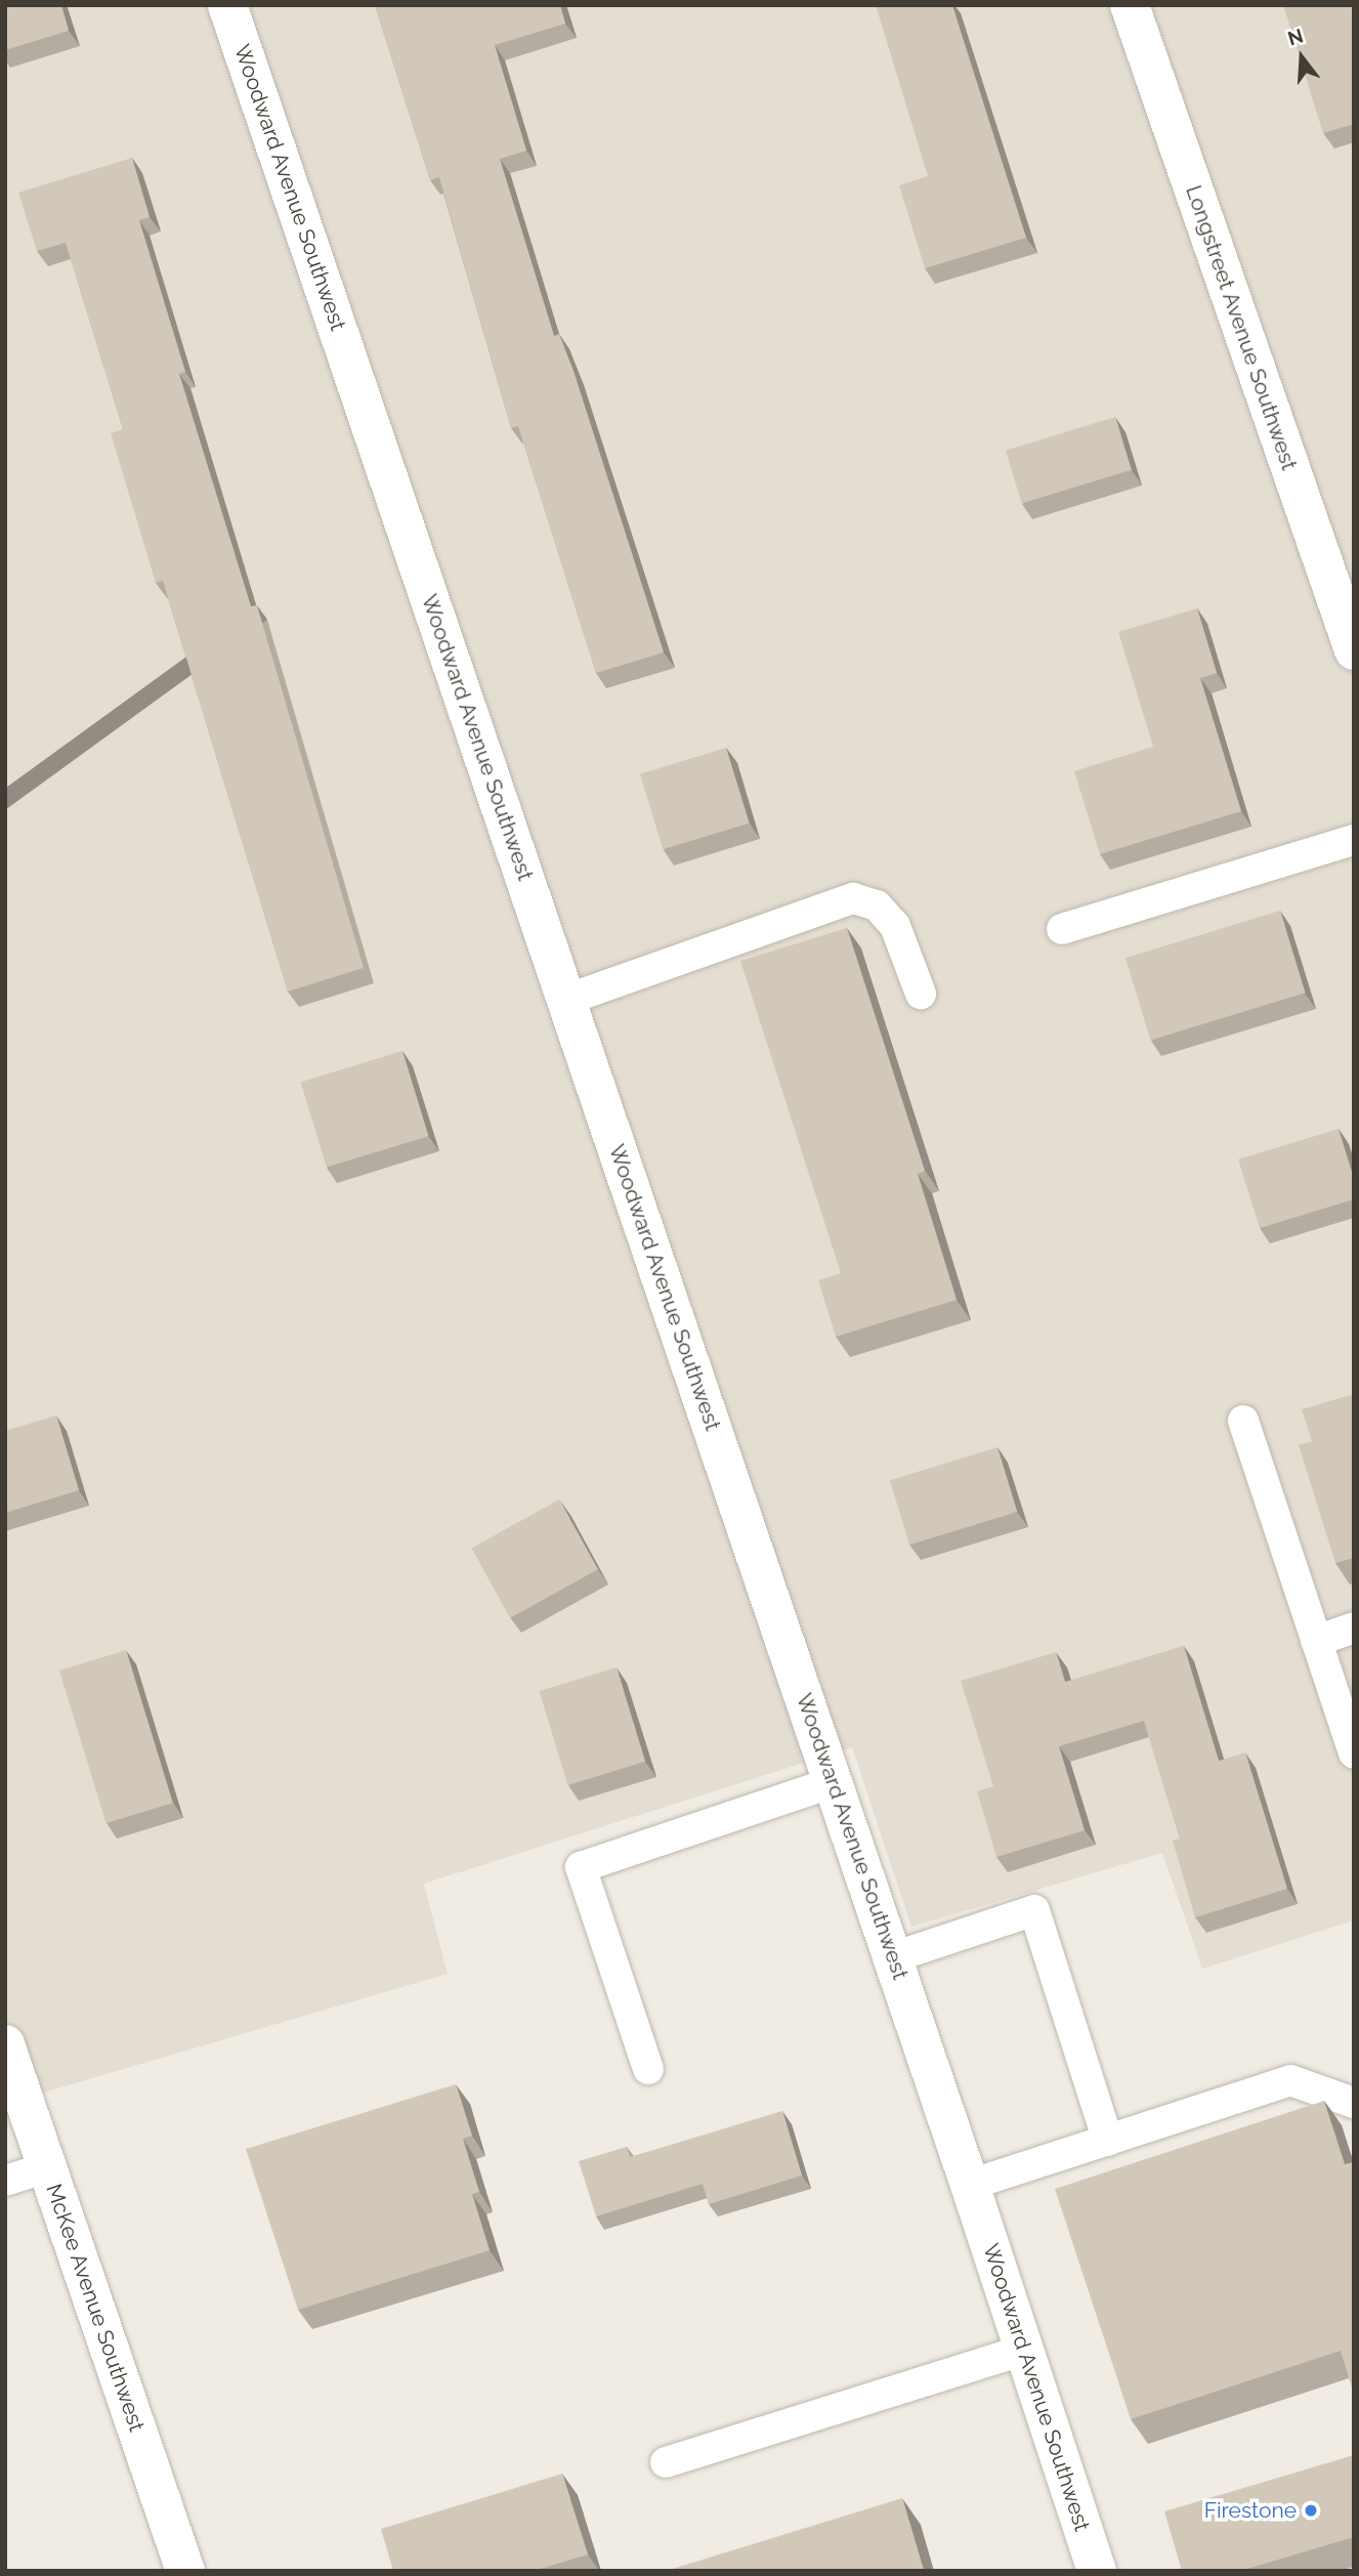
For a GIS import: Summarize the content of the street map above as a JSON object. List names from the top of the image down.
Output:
{
  "streets": {
    "street": ["Woodward Avenue Southwest", "Longstreet Avenue Southwest", "McKee Avenue Southwest"]
  },
  "places": ["Firestone"],
  "north": "top"
}
